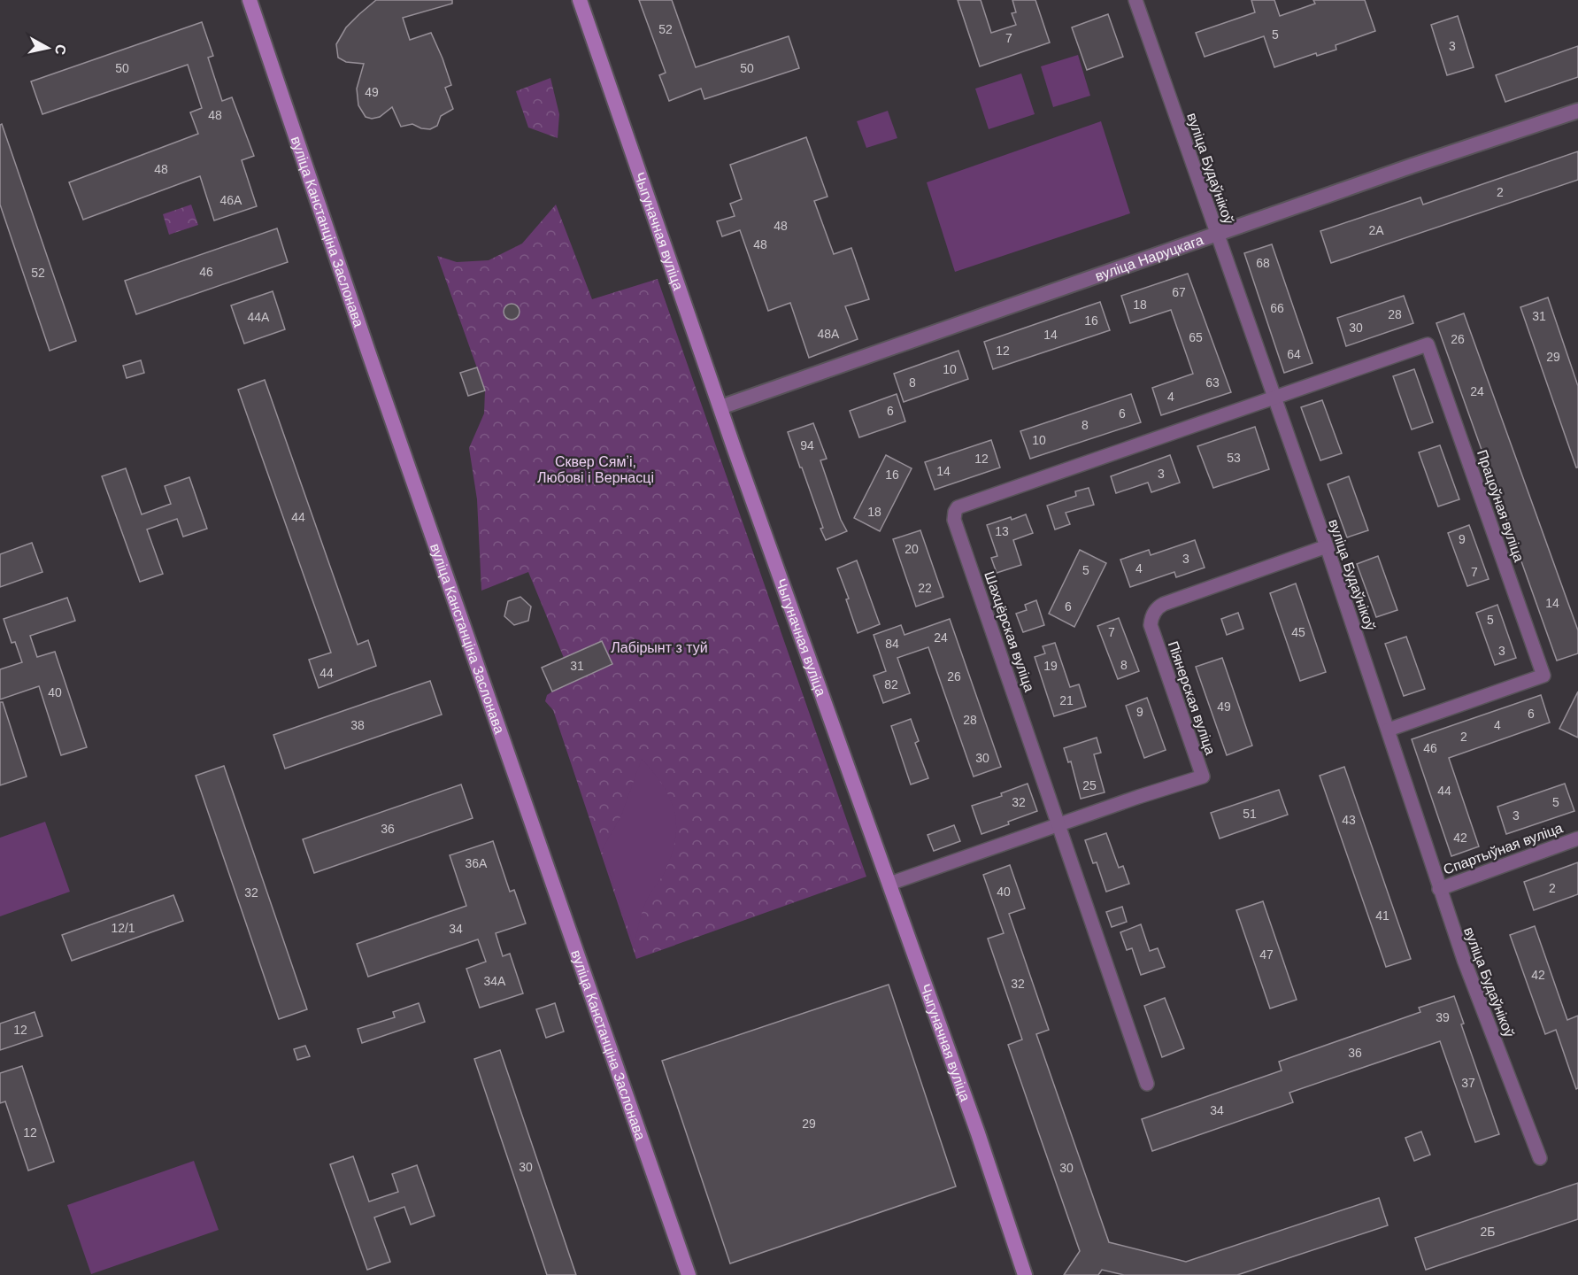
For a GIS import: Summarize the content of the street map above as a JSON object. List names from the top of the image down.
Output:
{
  "streets": {
    "main road": ["вуліца Канстанціна Заслонава", "Чыгуначная вуліца"],
    "street": [
      "вуліца Будаўнікоў",
      "вуліца Наруцкага",
      "Працоўная вуліца",
      "Шахцёрская вуліца",
      "Піянерская вуліца",
      "Спартыўная вуліца"
    ]
  },
  "crossings": [
    ["вуліца Будаўнікоў", "вуліца Наруцкага"],
    ["вуліца Будаўнікоў", "Працоўная вуліца"],
    ["вуліца Будаўнікоў", "Шахцёрская вуліца"],
    ["вуліца Будаўнікоў", "Піянерская вуліца"],
    ["вуліца Будаўнікоў", "Спартыўная вуліца"],
    ["Чыгуначная вуліца", "вуліца Наруцкага"],
    ["Чыгуначная вуліца", "Піянерская вуліца"],
    ["Працоўная вуліца", "Шахцёрская вуліца"],
    ["Шахцёрская вуліца", "Піянерская вуліца"]
  ],
  "parks": ["Сквер Сямʼі, Любові і Вернасці", "Лабірынт з туй"],
  "house_numbers": [
    "52",
    "5",
    "7",
    "3",
    "50",
    "50",
    "49",
    "48",
    "48",
    "2",
    "46А",
    "48",
    "2А",
    "48",
    "68",
    "46",
    "52",
    "67",
    "18",
    "66",
    "28",
    "31",
    "44А",
    "16",
    "30",
    "48А",
    "14",
    "65",
    "26",
    "12",
    "64",
    "29",
    "10",
    "8",
    "63",
    "24",
    "4",
    "6",
    "6",
    "8",
    "10",
    "94",
    "53",
    "12",
    "14",
    "3",
    "16",
    "18",
    "44",
    "13",
    "9",
    "20",
    "3",
    "4",
    "5",
    "7",
    "22",
    "14",
    "6",
    "5",
    "7",
    "45",
    "24",
    "84",
    "3",
    "8",
    "31",
    "19",
    "44",
    "26",
    "82",
    "40",
    "21",
    "49",
    "9",
    "6",
    "28",
    "38",
    "4",
    "2",
    "46",
    "30",
    "25",
    "44",
    "32",
    "5",
    "51",
    "3",
    "43",
    "36",
    "42",
    "36А",
    "2",
    "40",
    "32",
    "41",
    "12/1",
    "34",
    "47",
    "42",
    "34А",
    "32",
    "39",
    "12",
    "36",
    "37",
    "34",
    "29",
    "12",
    "30",
    "30",
    "2Б"
  ],
  "north": "right"
}
